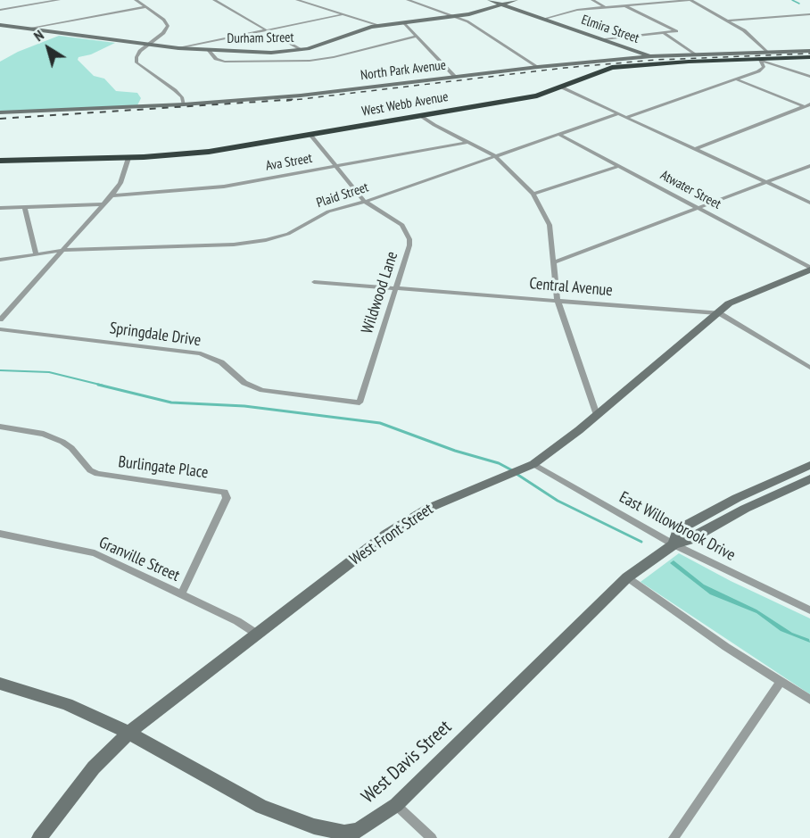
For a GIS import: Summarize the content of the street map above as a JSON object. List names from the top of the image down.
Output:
{
  "streets": {
    "highway": ["West Webb Avenue"],
    "street": [
      "Elmira Street",
      "Durham Street",
      "North Park Avenue",
      "Ava Street",
      "Atwater Street",
      "Plaid Street",
      "Central Avenue",
      "Wildwood Lane",
      "Springdale Drive",
      "Burlingate Place",
      "East Willowbrook Drive",
      "West Front Street",
      "Granville Street",
      "West Davis Street"
    ]
  },
  "crossings": [
    ["Elmira Street", "Durham Street"],
    ["Elmira Street", "North Park Avenue"],
    ["Elmira Street", "West Webb Avenue"],
    ["West Webb Avenue", "Wildwood Lane"],
    ["Ava Street", "Wildwood Lane"],
    ["Atwater Street", "Plaid Street"],
    ["Atwater Street", "West Front Street"],
    ["Plaid Street", "Wildwood Lane"],
    ["Central Avenue", "Wildwood Lane"],
    ["Central Avenue", "West Front Street"],
    ["Wildwood Lane", "Springdale Drive"],
    ["Burlingate Place", "Granville Street"],
    ["East Willowbrook Drive", "West Front Street"],
    ["East Willowbrook Drive", "West Davis Street"],
    ["West Front Street", "Granville Street"],
    ["West Front Street", "West Davis Street"]
  ],
  "north": "top left"
}
